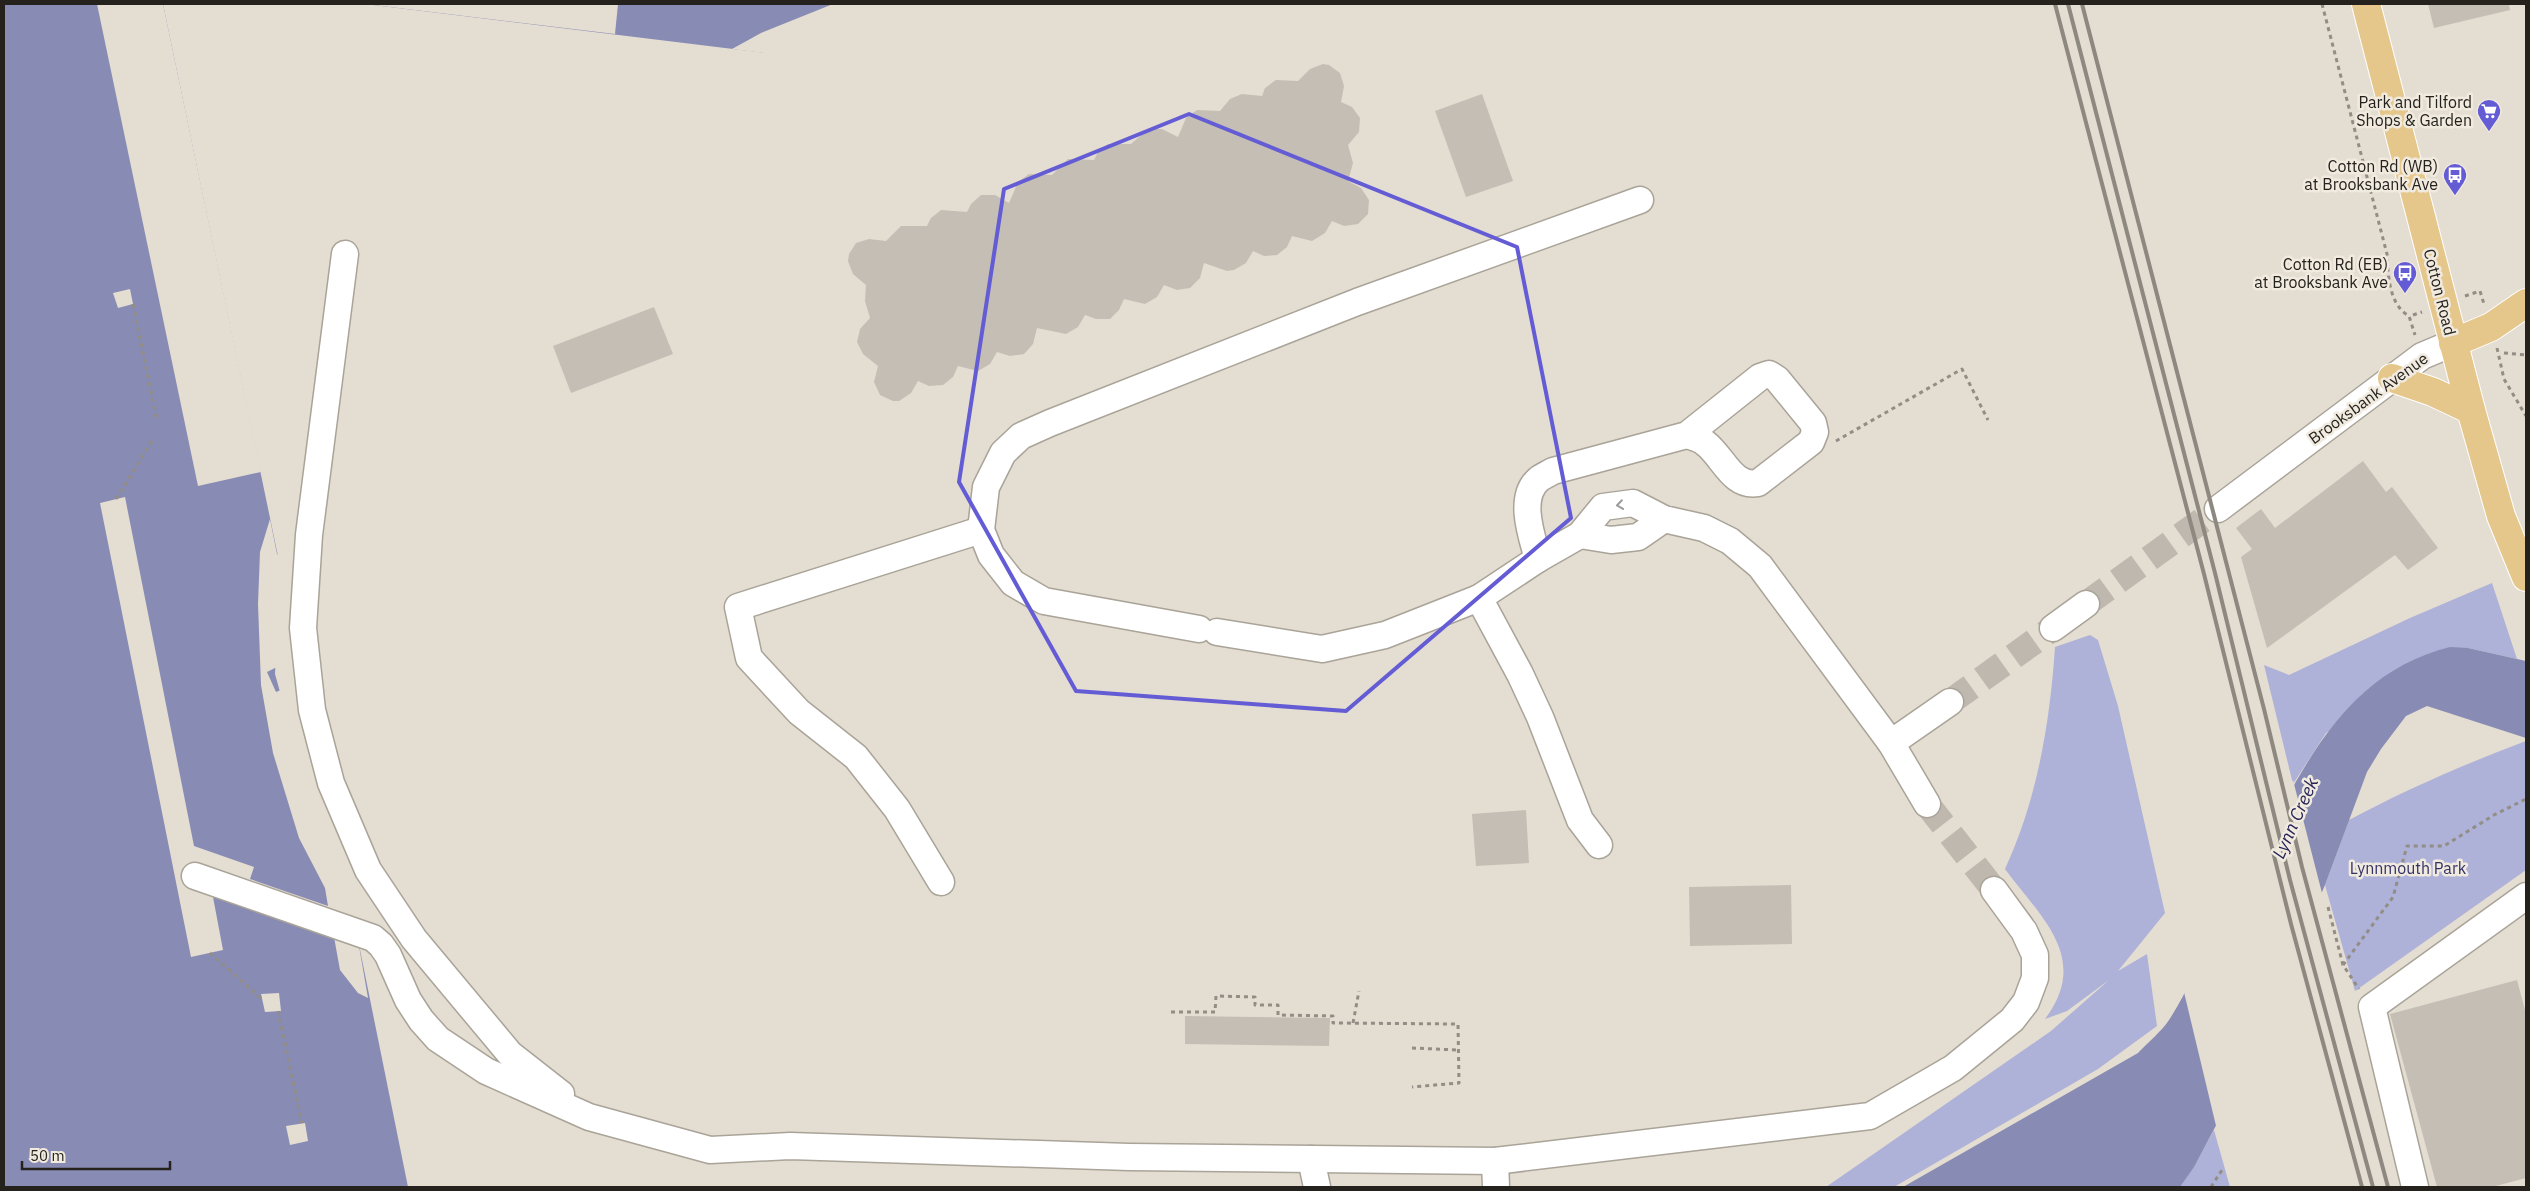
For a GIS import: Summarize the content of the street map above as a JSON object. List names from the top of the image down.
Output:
{
  "streets": {
    "main road": ["Cotton Road", "Brooksbank Avenue"]
  },
  "crossings": [
    ["Cotton Road", "Brooksbank Avenue"]
  ],
  "water": ["Lynn Creek"],
  "parks": ["Lynnmouth Park"],
  "places": {
    "supermarket": ["Park and Tilford Shops & Garden"],
    "bus stop": ["Cotton Rd (WB) at Brooksbank Ave", "Cotton Rd (EB) at Brooksbank Ave"]
  },
  "scale_bar": "50 m"
}
